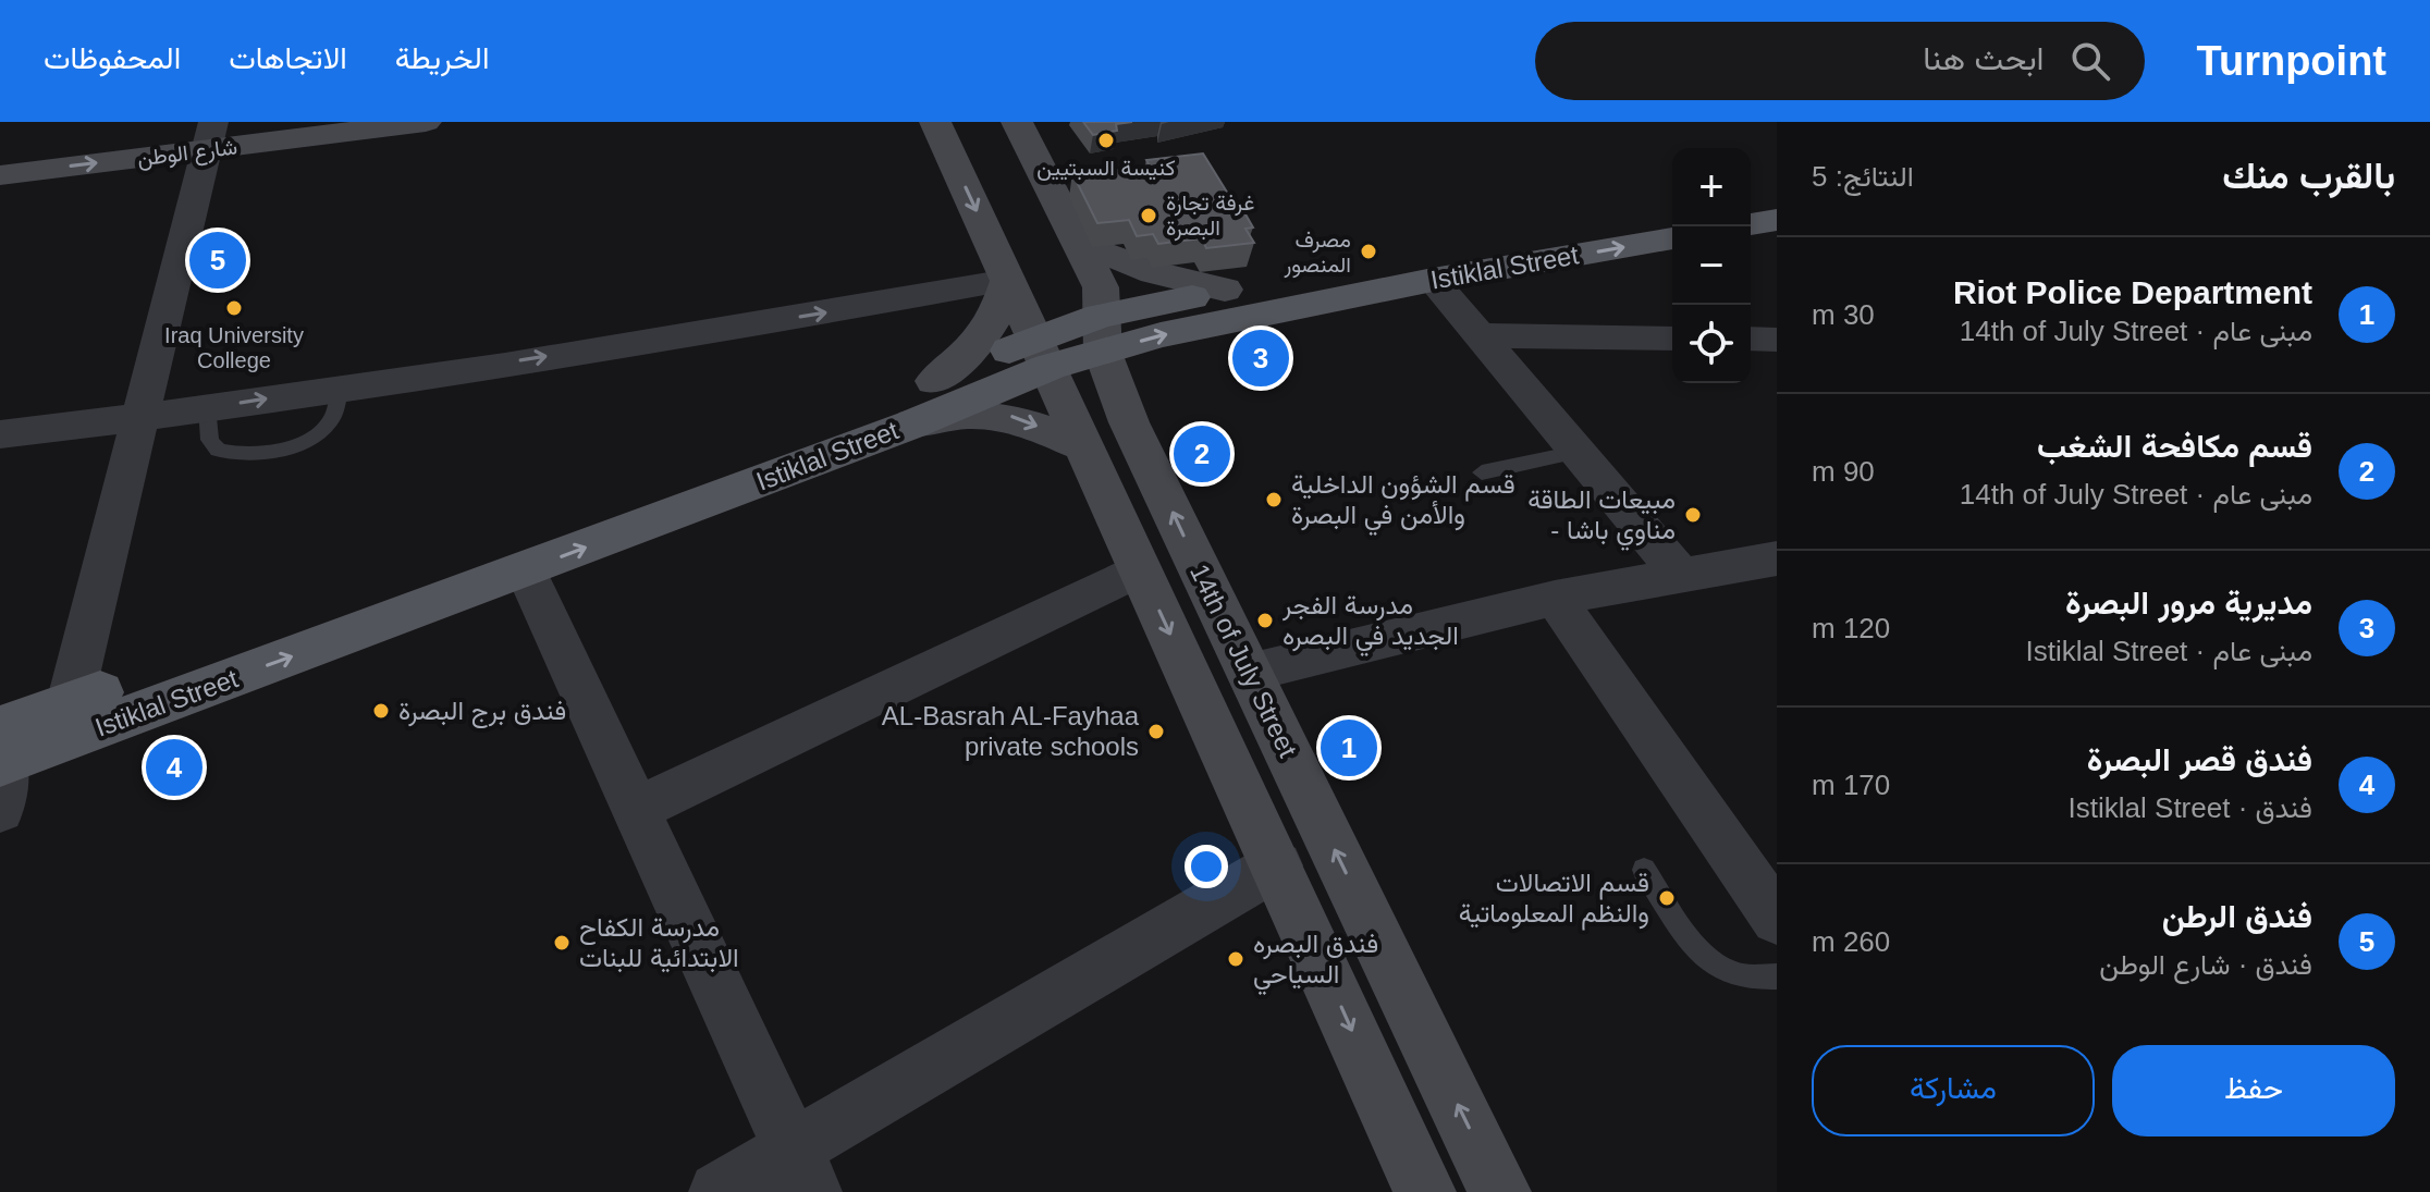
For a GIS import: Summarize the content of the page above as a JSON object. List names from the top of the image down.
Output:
{
  "streets": {
    "main road": ["شارع الوطن", "Istiklal Street", "14th of July Street"]
  },
  "crossings": [
    ["Istiklal Street", "14th of July Street"]
  ],
  "one_way": ["شارع الوطن"],
  "places": [
    "كنيسة السبتيين",
    "غرفة تجارة البصرة",
    "مصرف المنصور",
    "Iraq University College",
    "قسم الشؤون الداخلية والأمن في البصرة",
    "مبيعات الطاقة - مناوي باشا",
    "مدرسة الفجر الجديد في البصره",
    "فندق برج البصرة",
    "AL-Basrah AL-Fayhaa private schools",
    "قسم الاتصالات والنظم المعلوماتية",
    "مدرسة الكفاح الابتدائية للبنات",
    "فندق البصره السياحي"
  ],
  "page": {
    "header": "Turnpoint",
    "search": "ابحث هنا",
    "nav": ["الخريطة", "الاتجاهات", "المحفوظات"],
    "heading": ["بالقرب منك", "النتائج: 5"],
    "map_buttons": ["+", "−"],
    "pins": [
      "5",
      "3",
      "2",
      "1",
      "4"
    ],
    "list": [
      {
        "mark": "1",
        "name": "Riot Police Department",
        "note": "مبنى عام · 14th of July Street",
        "value": "30 m"
      },
      {
        "mark": "2",
        "name": "قسم مكافحة الشغب",
        "note": "مبنى عام · 14th of July Street",
        "value": "90 m"
      },
      {
        "mark": "3",
        "name": "مديرية مرور البصرة",
        "note": "مبنى عام · Istiklal Street",
        "value": "120 m"
      },
      {
        "mark": "4",
        "name": "فندق قصر البصرة",
        "note": "فندق · Istiklal Street",
        "value": "170 m"
      },
      {
        "mark": "5",
        "name": "فندق الرطن",
        "note": "فندق · شارع الوطن",
        "value": "260 m"
      }
    ],
    "buttons": ["حفظ", "مشاركة"]
  }
}
